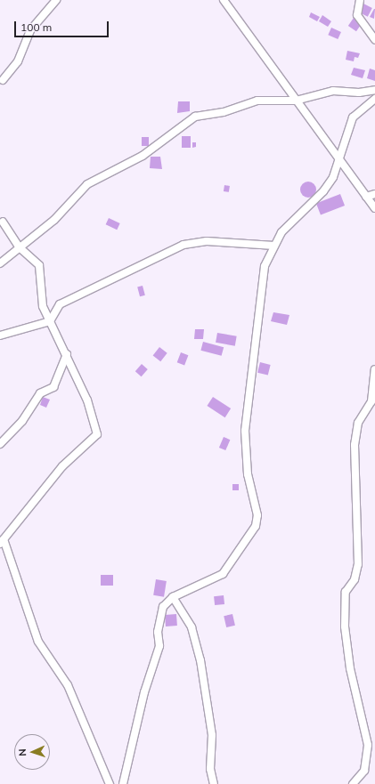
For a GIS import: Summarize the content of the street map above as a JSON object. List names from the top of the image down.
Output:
{
  "scale_bar": "100 m",
  "north": "left"
}
